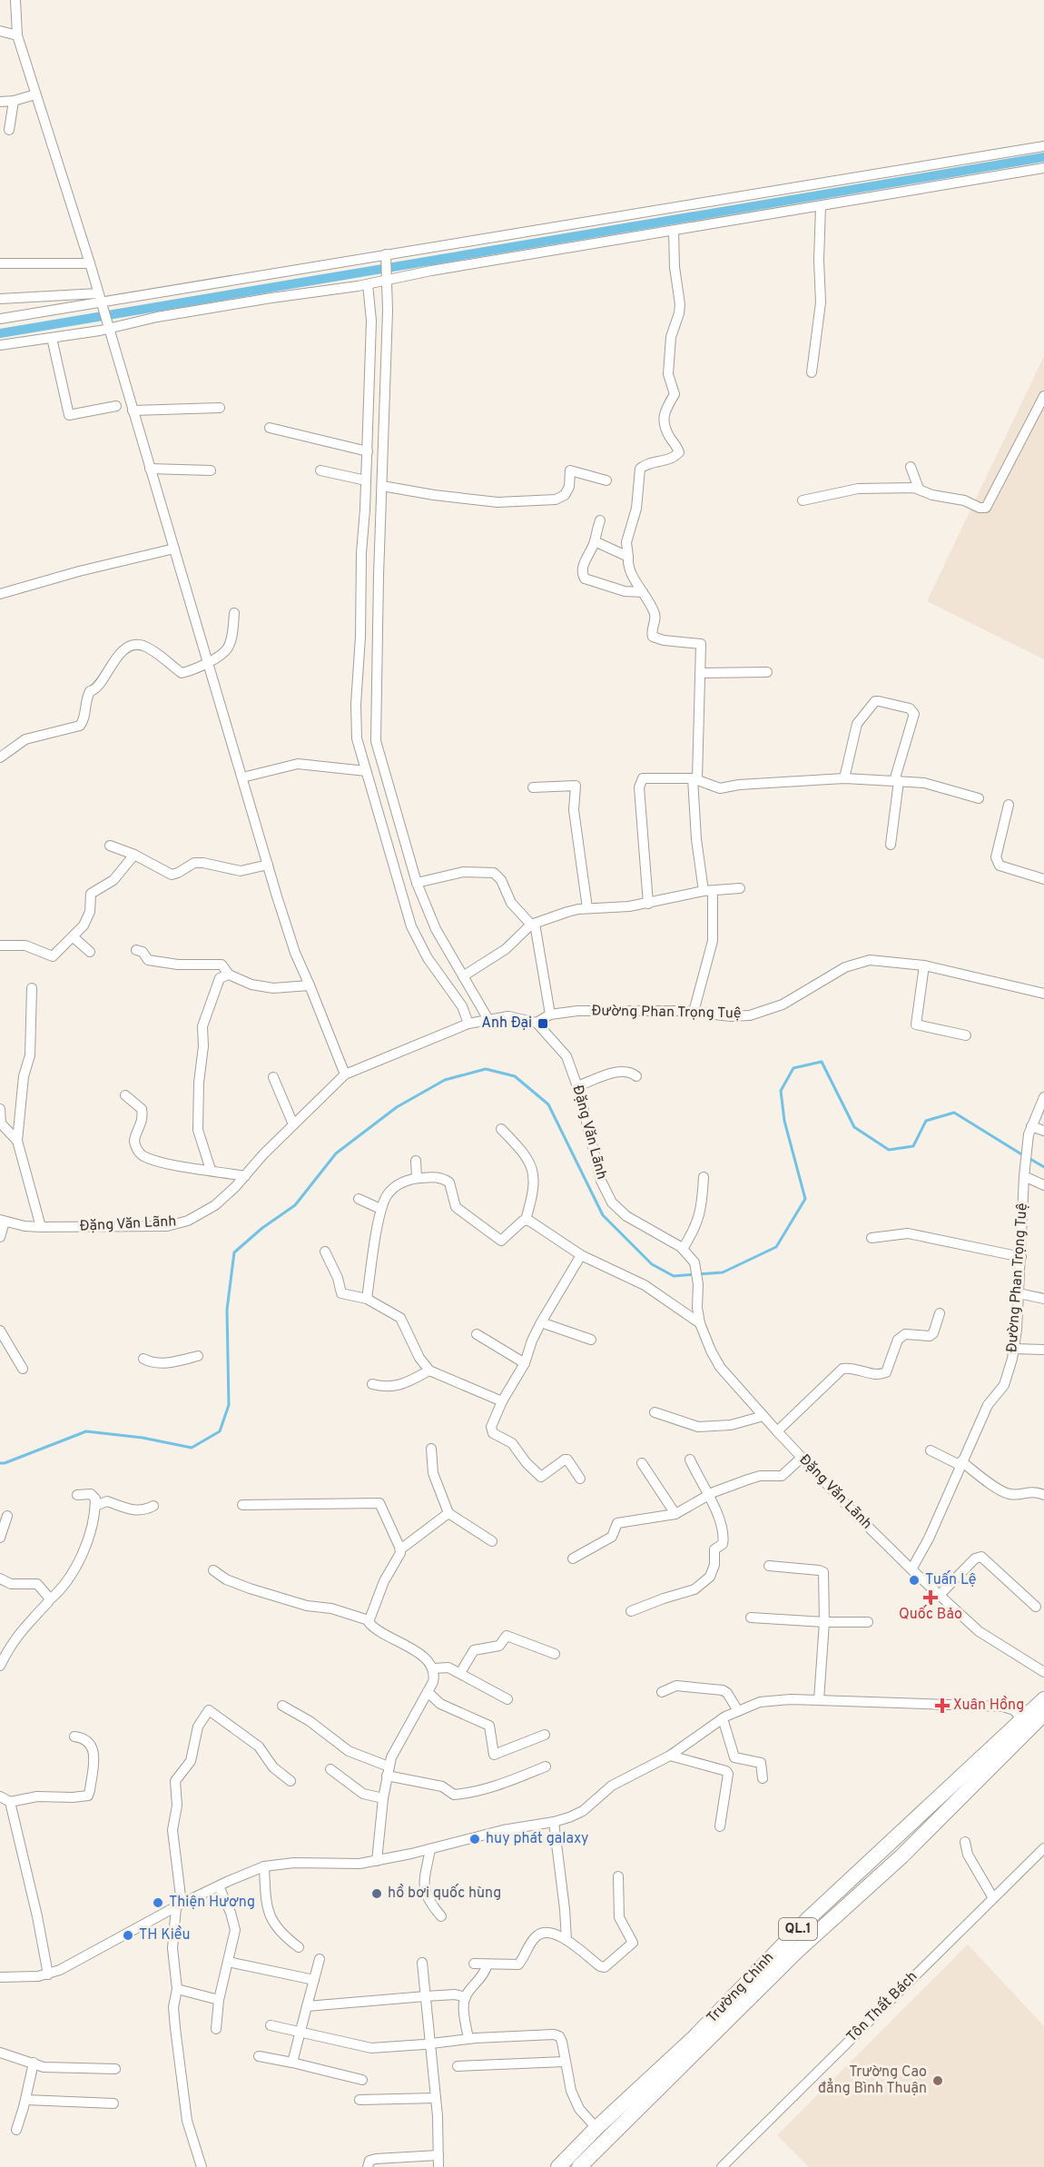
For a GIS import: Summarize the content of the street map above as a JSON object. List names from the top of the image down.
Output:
{
  "streets": {
    "highway": ["QL.1", "Trường Chinh"],
    "street": ["Đường Phan Trọng Tuệ", "Đặng Văn Lãnh", "Tôn Thất Bách"]
  },
  "crossings": [
    ["Đường Phan Trọng Tuệ", "Đặng Văn Lãnh"]
  ],
  "places": {
    "transit": ["Anh Đại"],
    "other": [
      "Tuấn Lệ",
      "huy phát galaxy",
      "hồ bơi quốc hùng",
      "Thiện Hương",
      "TH Kiều",
      "Trường Cao đẳng Bình Thuận"
    ],
    "health": ["Quốc Bảo", "Xuân Hồng"]
  }
}
